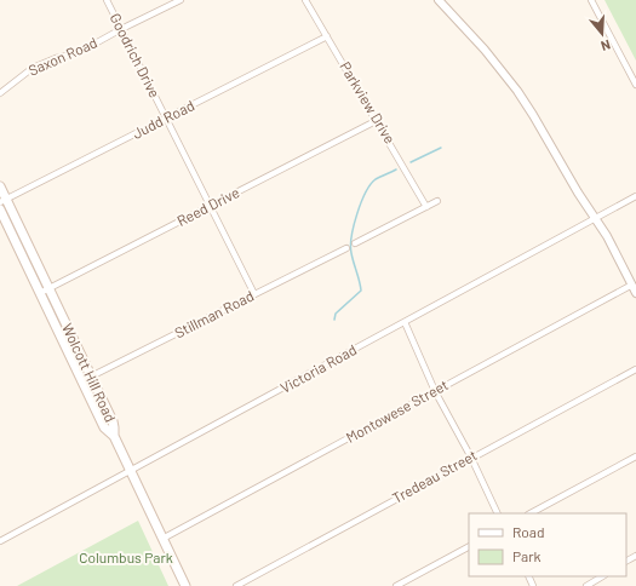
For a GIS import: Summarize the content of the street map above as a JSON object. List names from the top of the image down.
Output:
{
  "streets": {
    "main road": ["Wolcott Hill Road"],
    "street": [
      "Goodrich Drive",
      "Saxon Road",
      "Parkview Drive",
      "Judd Road",
      "Reed Drive",
      "Stillman Road",
      "Victoria Road",
      "Montowese Street",
      "Tredeau Street"
    ]
  },
  "crossings": [
    ["Goodrich Drive", "Saxon Road"],
    ["Goodrich Drive", "Judd Road"],
    ["Goodrich Drive", "Reed Drive"],
    ["Goodrich Drive", "Stillman Road"],
    ["Parkview Drive", "Judd Road"],
    ["Parkview Drive", "Reed Drive"],
    ["Judd Road", "Wolcott Hill Road"],
    ["Reed Drive", "Wolcott Hill Road"],
    ["Stillman Road", "Wolcott Hill Road"]
  ],
  "parks": ["Columbus Park"],
  "legend": ["Road", "Park"],
  "north": "bottom"
}
